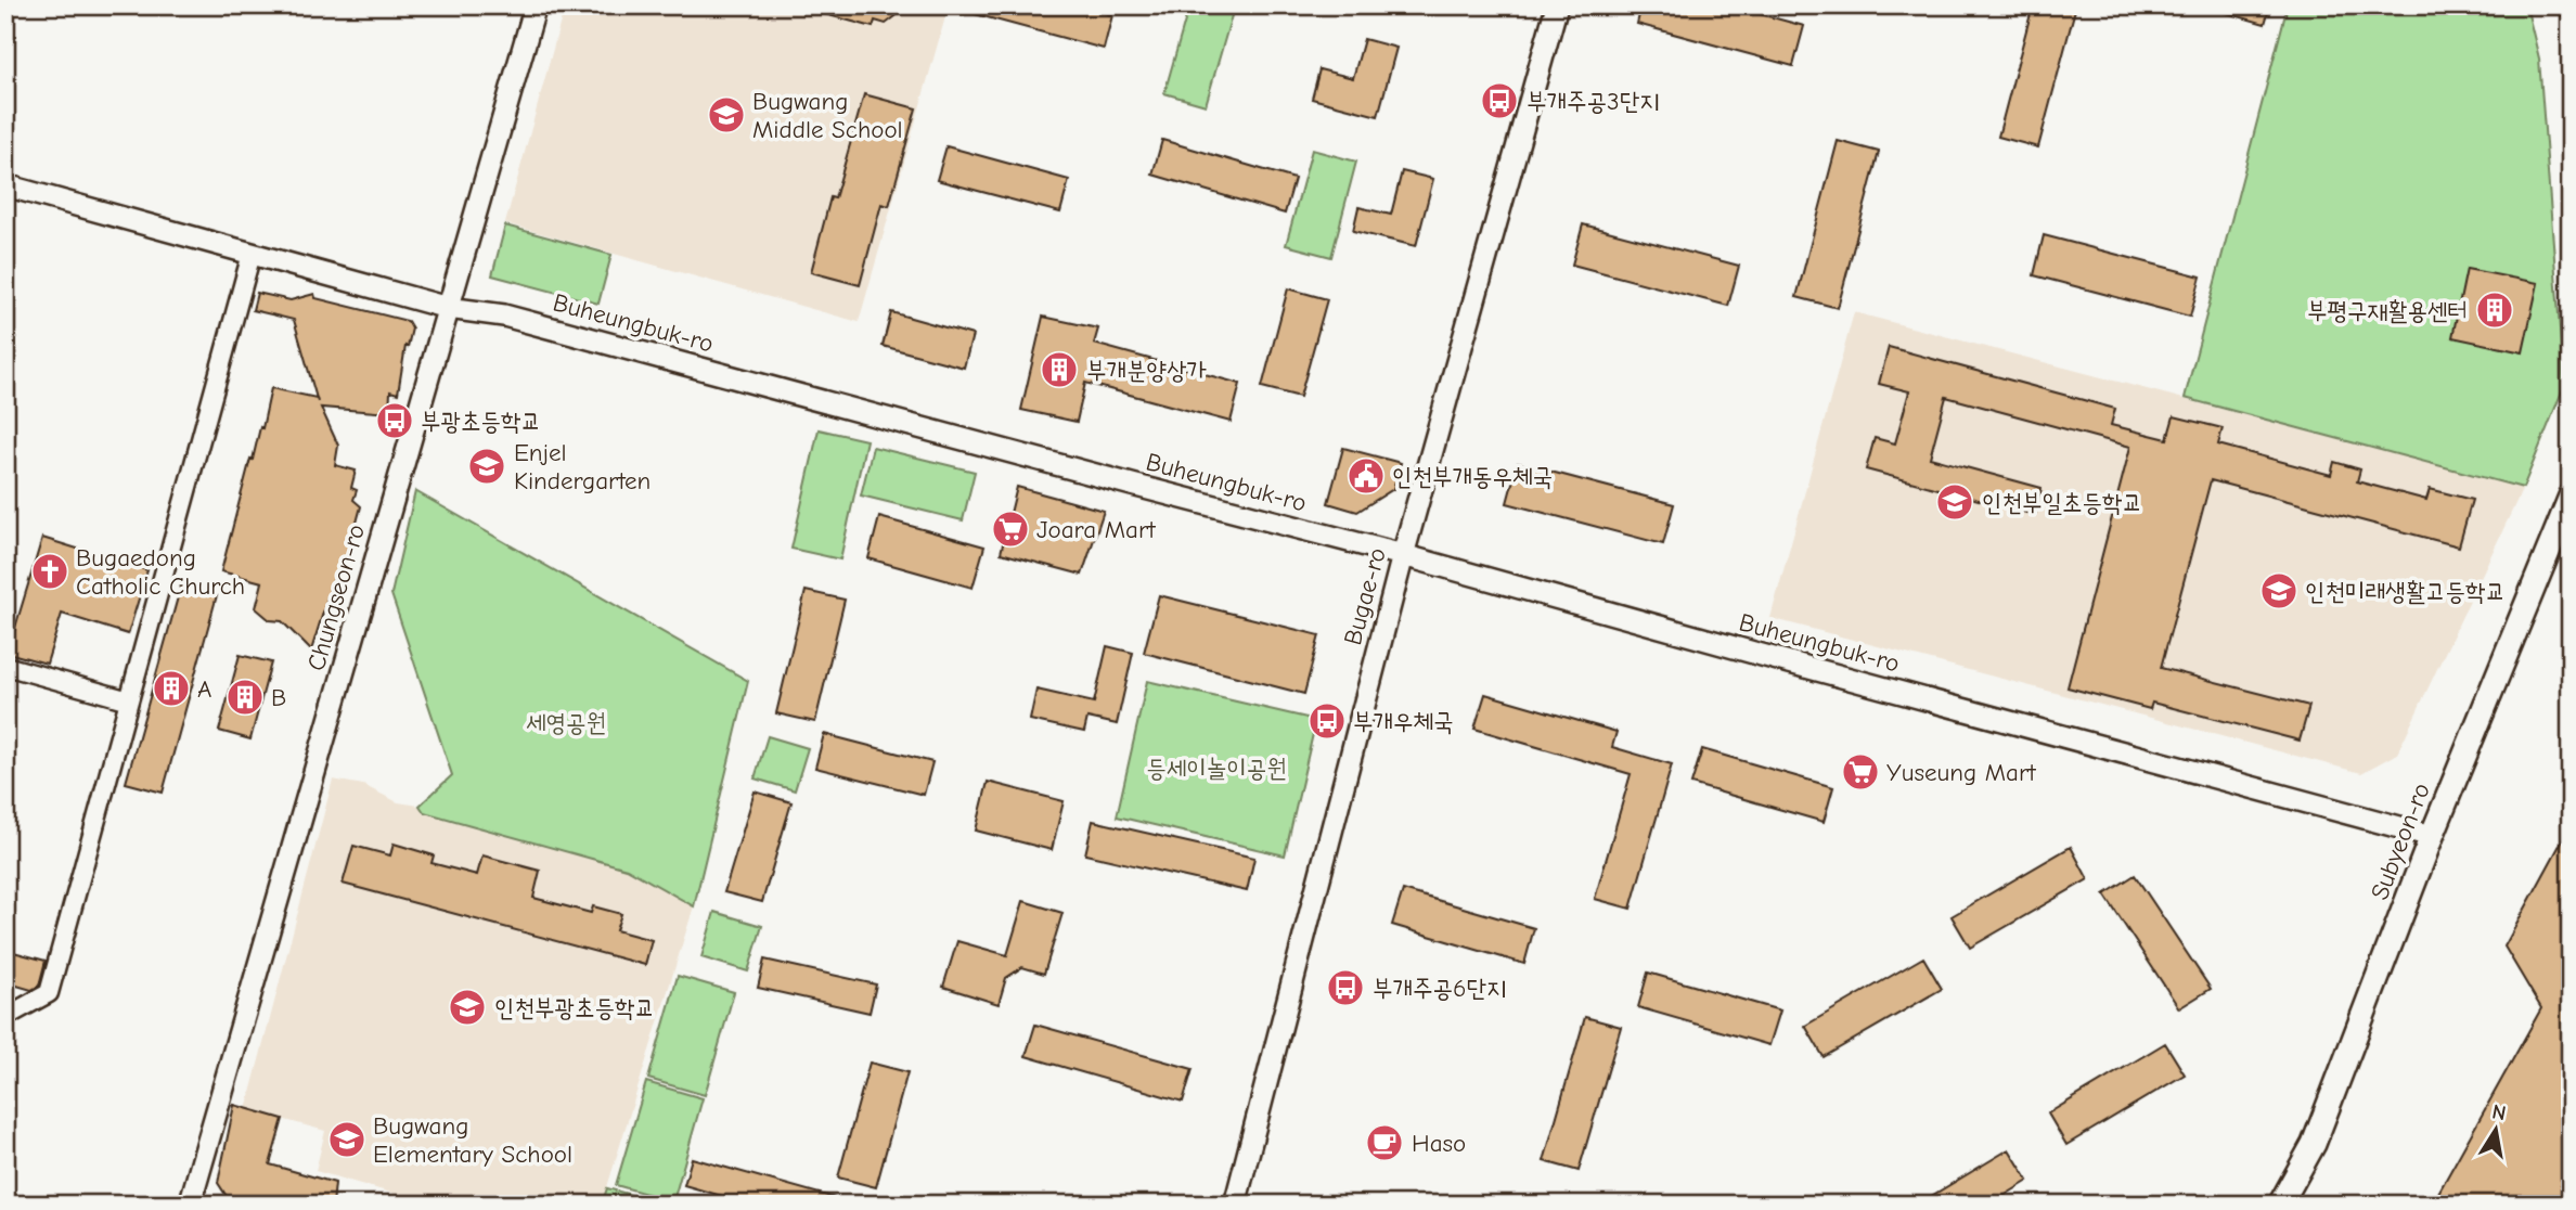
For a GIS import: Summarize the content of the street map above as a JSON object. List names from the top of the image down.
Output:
{
  "streets": {
    "main road": ["Subyeon-ro"],
    "street": ["Buheungbuk-ro", "Bugae-ro", "Chungseon-ro"]
  },
  "crossings": [
    ["Buheungbuk-ro", "Bugae-ro"],
    ["Buheungbuk-ro", "Chungseon-ro"],
    ["Buheungbuk-ro", "Subyeon-ro"]
  ],
  "parks": ["세영공원", "등세이놀이공원"],
  "places": {
    "bus stop": [
      "부개주공3단지",
      "부광초등학교",
      "부개우체국",
      "부개주공6단지"
    ],
    "school or university": [
      "Bugwang Middle School",
      "Enjel Kindergarten",
      "인천부일초등학교",
      "인천미래생활고등학교",
      "인천부광초등학교",
      "Bugwang Elementary School"
    ],
    "building": [
      "부평구재활용센터",
      "부개분양상가",
      "A",
      "B"
    ],
    "public building": ["인천부개동우체국"],
    "supermarket": ["Joara Mart", "Yuseung Mart"],
    "church": ["Bugaedong Catholic Church"],
    "cafe": ["Haso"]
  },
  "north": "top"
}
